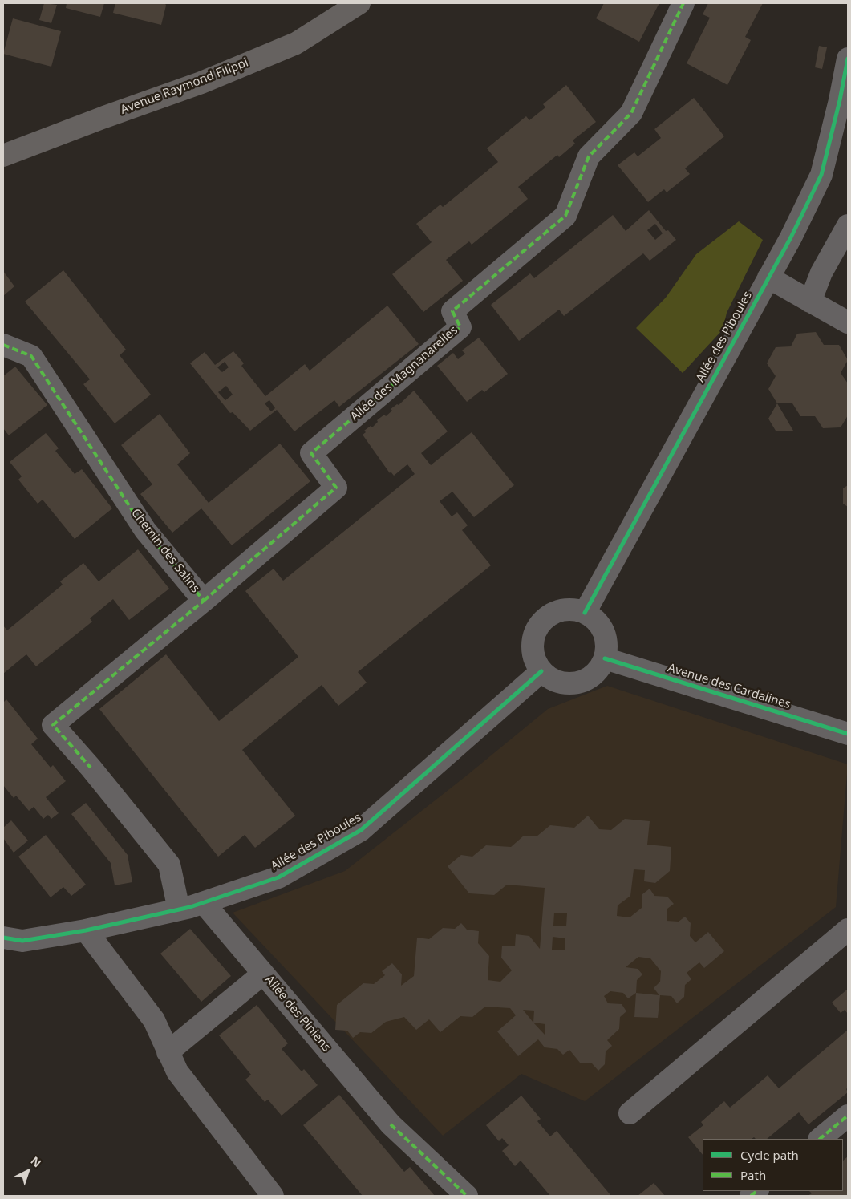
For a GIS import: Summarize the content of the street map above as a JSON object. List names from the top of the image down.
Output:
{
  "streets": {
    "main road": ["Avenue Raymond Filippi"],
    "street": [
      "Allée des Piboules",
      "Allée des Magnanarelles",
      "Chemin des Salins",
      "Avenue des Cardalines",
      "Allée des Piniens"
    ]
  },
  "crossings": [
    ["Allée des Piboules", "Chemin des Salins"],
    ["Allée des Piboules", "Avenue des Cardalines"],
    ["Allée des Piboules", "Allée des Piniens"],
    ["Allée des Magnanarelles", "Chemin des Salins"]
  ],
  "legend": ["Cycle path", "Path"],
  "north": "top right"
}
